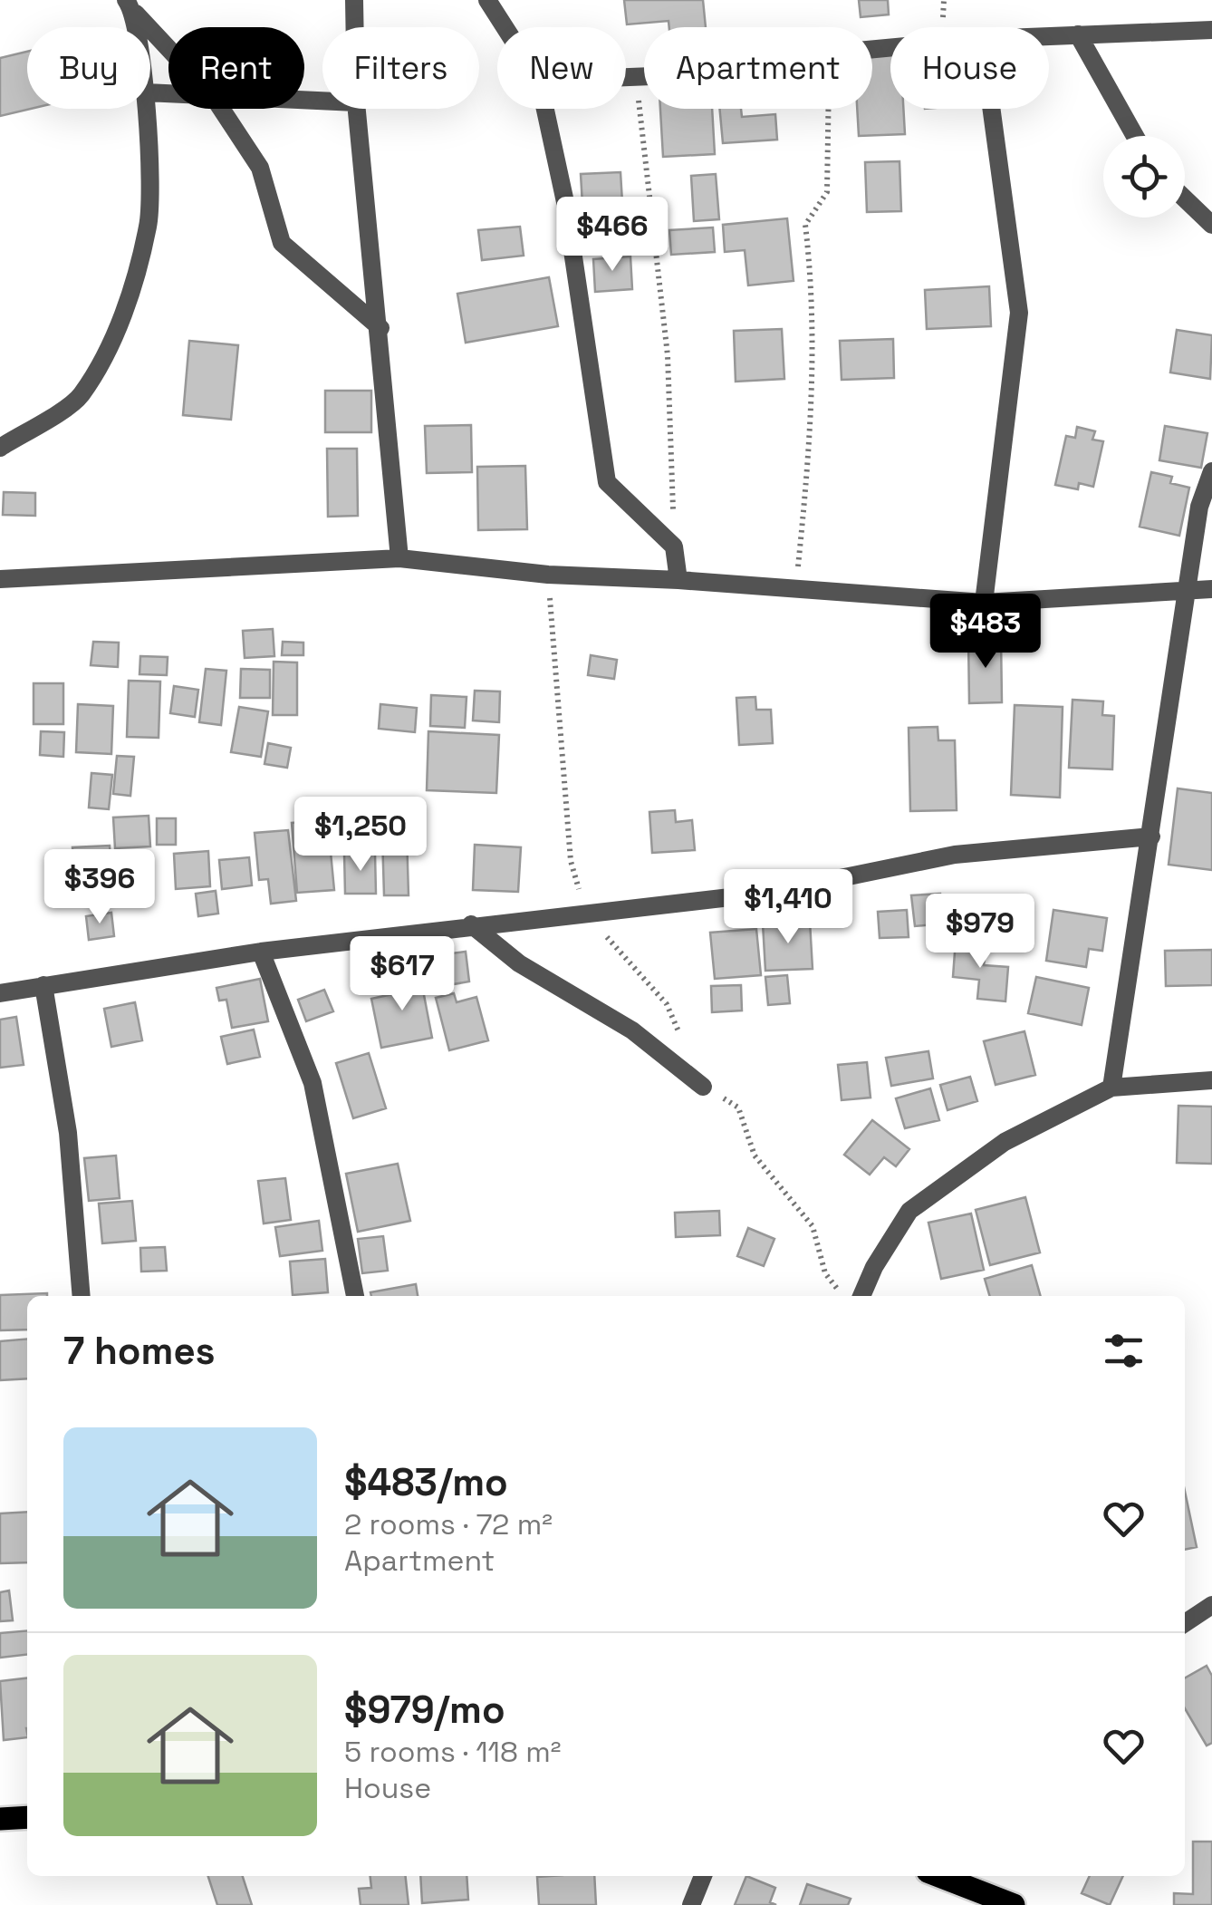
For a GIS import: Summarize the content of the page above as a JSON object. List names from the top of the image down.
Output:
{
  "page": {
    "chip": [
      "Buy",
      "Rent",
      "Filters",
      "New",
      "Apartment",
      "House"
    ],
    "price": [
      "$466",
      "$483",
      "$1,250",
      "$396",
      "$1,410",
      "$979",
      "$617"
    ],
    "heading": "7 homes",
    "list": [
      {
        "name": "$483/mo",
        "note": "2 rooms · 72 m² · Apartment"
      },
      {
        "name": "$979/mo",
        "note": "5 rooms · 118 m² · House"
      }
    ]
  }
}
